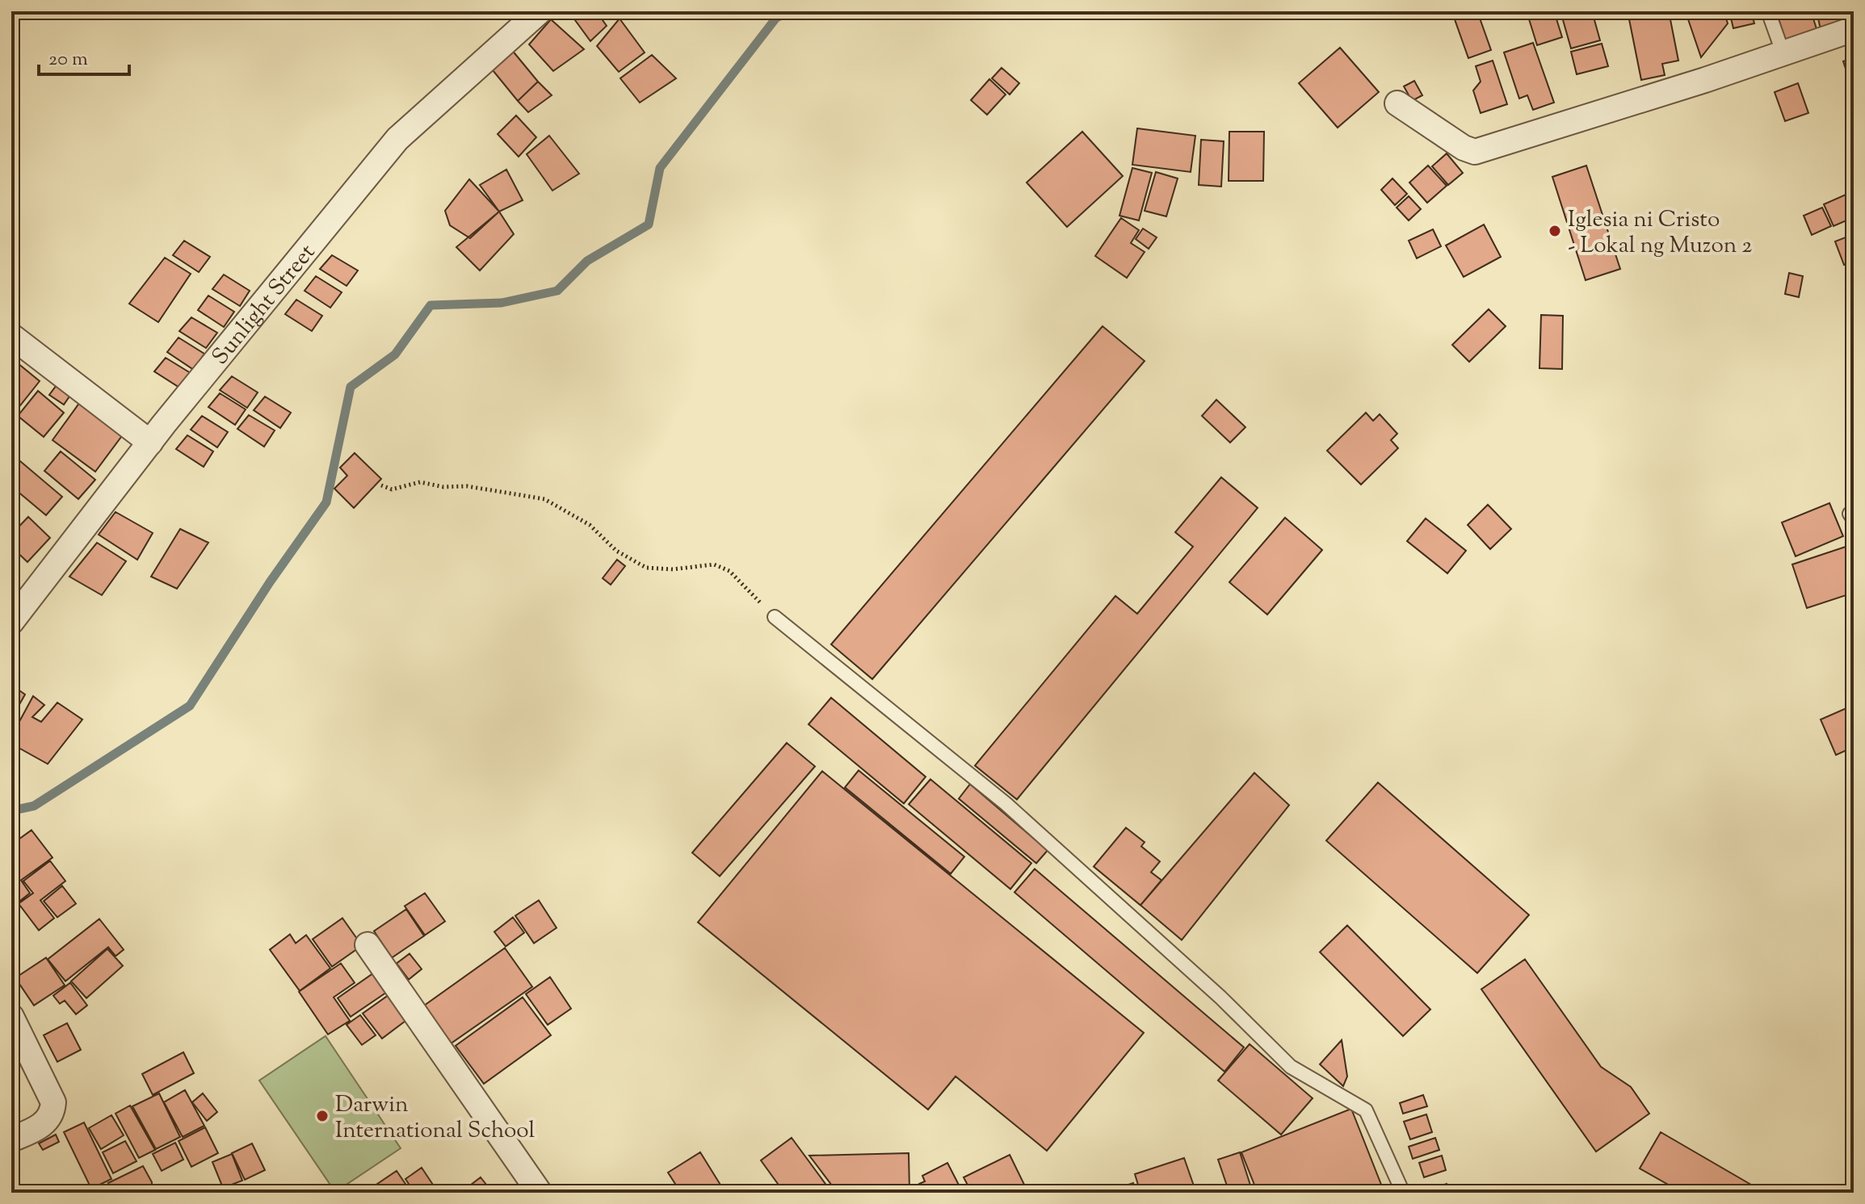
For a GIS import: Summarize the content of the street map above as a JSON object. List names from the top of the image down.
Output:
{
  "streets": {
    "street": ["Sunlight Street"]
  },
  "places": ["Iglesia ni Cristo - Lokal ng Muzon 2", "Darwin International School"],
  "scale_bar": "20 m"
}
